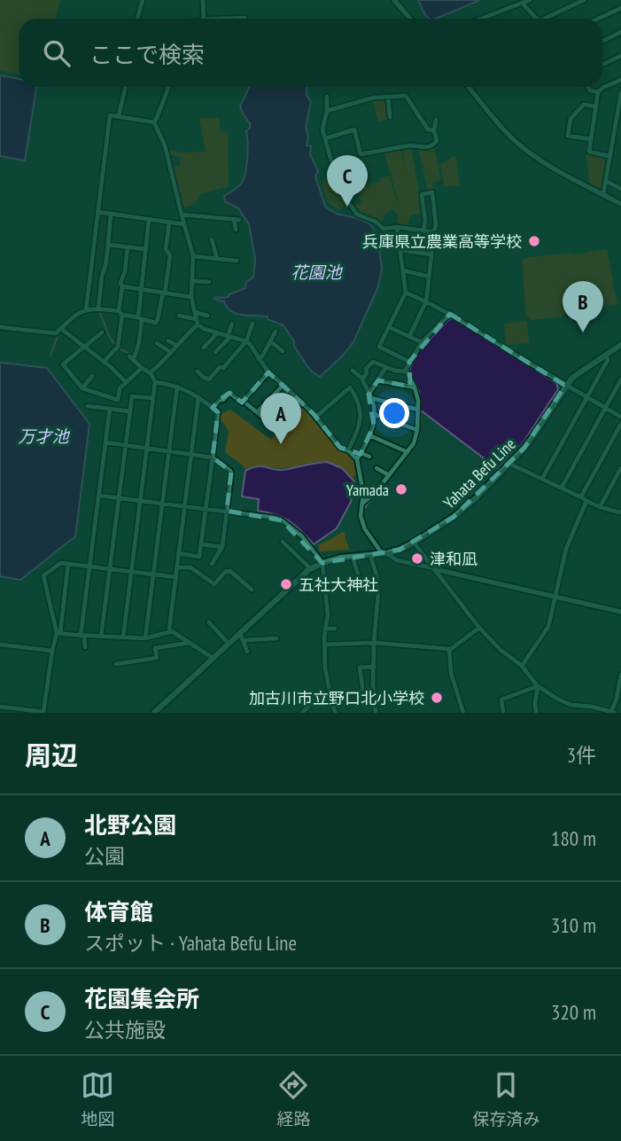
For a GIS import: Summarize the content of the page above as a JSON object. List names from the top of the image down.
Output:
{
  "streets": {
    "main road": ["Yahata Befu Line"]
  },
  "water": ["花園池", "万才池"],
  "places": [
    "兵庫県立農業高等学校",
    "Yamada",
    "津和凪",
    "五社大神社",
    "加古川市立野口北小学校"
  ],
  "page": {
    "search": "ここで検索",
    "pins": ["C", "B", "A"],
    "heading": ["周辺", "3件"],
    "list": [
      {
        "mark": "A",
        "name": "北野公園",
        "note": "公園",
        "value": "180 m"
      },
      {
        "mark": "B",
        "name": "体育館",
        "note": "スポット · Yahata Befu Line",
        "value": "310 m"
      },
      {
        "mark": "C",
        "name": "花園集会所",
        "note": "公共施設",
        "value": "320 m"
      }
    ],
    "nav": ["地図", "経路", "保存済み"]
  }
}
